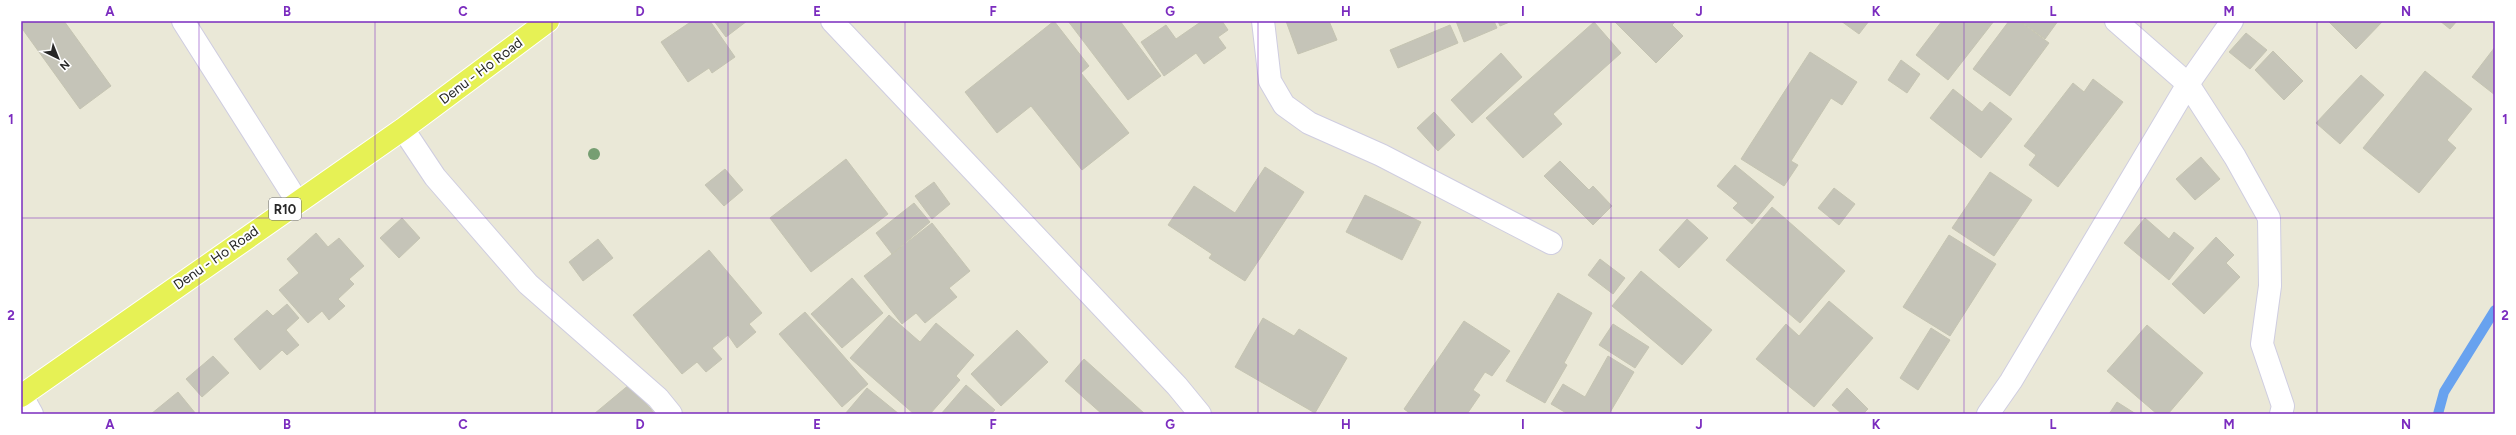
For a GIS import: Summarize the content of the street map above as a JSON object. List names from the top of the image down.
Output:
{
  "streets": {
    "main road": ["Denu - Ho Road", "R10"]
  },
  "north": "bottom right",
  "grid": {
    "columns": [
      "A",
      "B",
      "C",
      "D",
      "E",
      "F",
      "G",
      "H",
      "I",
      "J",
      "K",
      "L",
      "M",
      "N"
    ],
    "rows": ["1", "2"]
  }
}
